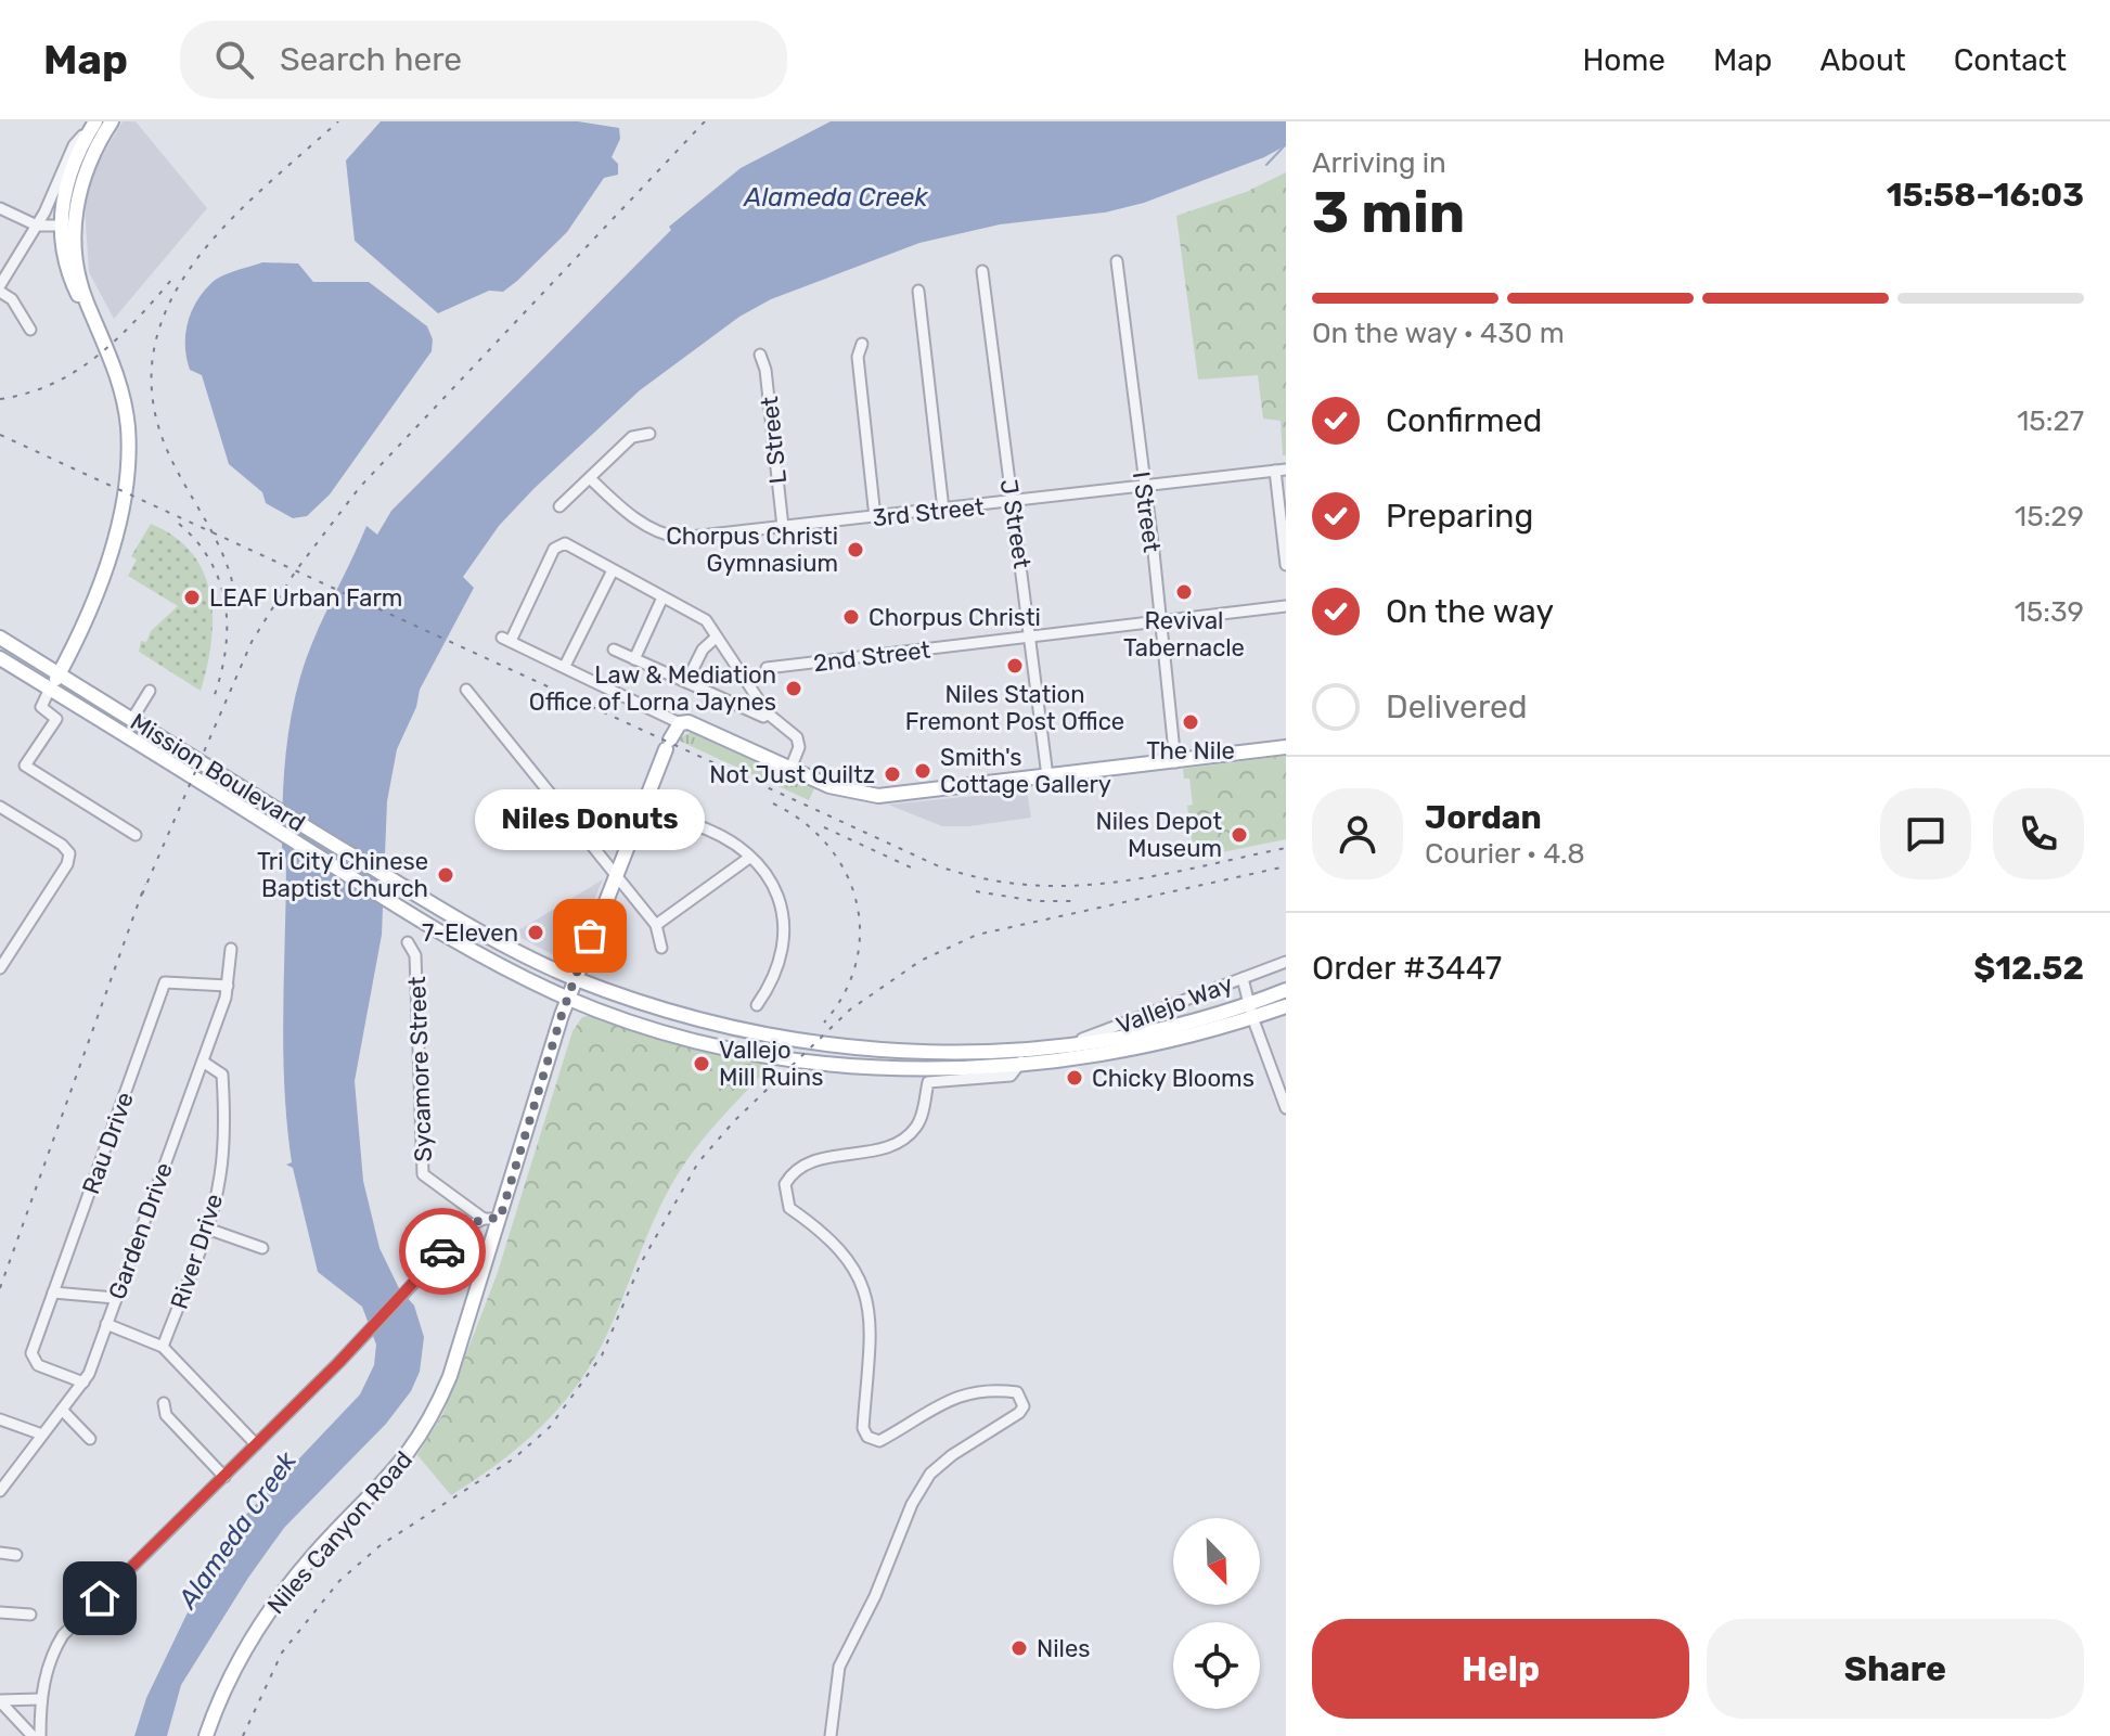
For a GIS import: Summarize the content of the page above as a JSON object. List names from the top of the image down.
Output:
{
  "streets": {
    "main road": ["Mission Boulevard", "Niles Canyon Road"],
    "street": [
      "L Street",
      "3rd Street",
      "I Street",
      "J Street",
      "2nd Street",
      "Vallejo Way",
      "Sycamore Street",
      "Rau Drive",
      "Garden Drive",
      "River Drive"
    ]
  },
  "crossings": [
    ["L Street", "3rd Street"],
    ["3rd Street", "I Street"],
    ["3rd Street", "J Street"],
    ["I Street", "2nd Street"],
    ["J Street", "2nd Street"],
    ["Mission Boulevard", "Vallejo Way"],
    ["Mission Boulevard", "Niles Canyon Road"],
    ["Rau Drive", "Garden Drive"],
    ["Garden Drive", "River Drive"]
  ],
  "water": ["Alameda Creek"],
  "places": [
    "Chorpus Christi Gymnasium",
    "Revival Tabernacle",
    "LEAF Urban Farm",
    "Chorpus Christi",
    "Niles Station Fremont Post Office",
    "Law & Mediation Office of Lorna Jaynes",
    "The Nile",
    "Smith's Cottage Gallery",
    "Not Just Quiltz",
    "Niles Depot Museum",
    "Tri City Chinese Baptist Church",
    "7-Eleven",
    "Niles Donuts",
    "Vallejo Mill Ruins",
    "Chicky Blooms",
    "Niles"
  ],
  "north": "bottom right",
  "page": {
    "header": "Map",
    "search": "Search here",
    "nav": [
      "Home",
      "Map",
      "About",
      "Contact"
    ],
    "heading": ["3 min", "Arriving in", "15:58–16:03"],
    "panel": [
      "Jordan",
      "Courier · 4.8",
      "Order #3447",
      "$12.52"
    ],
    "bar": "On the way · 430 m",
    "list": [
      ["Confirmed", "15:27"],
      ["Preparing", "15:29"],
      ["On the way", "15:39"],
      "Delivered"
    ],
    "bubble": "Niles Donuts",
    "buttons": ["Help", "Share"]
  }
}
